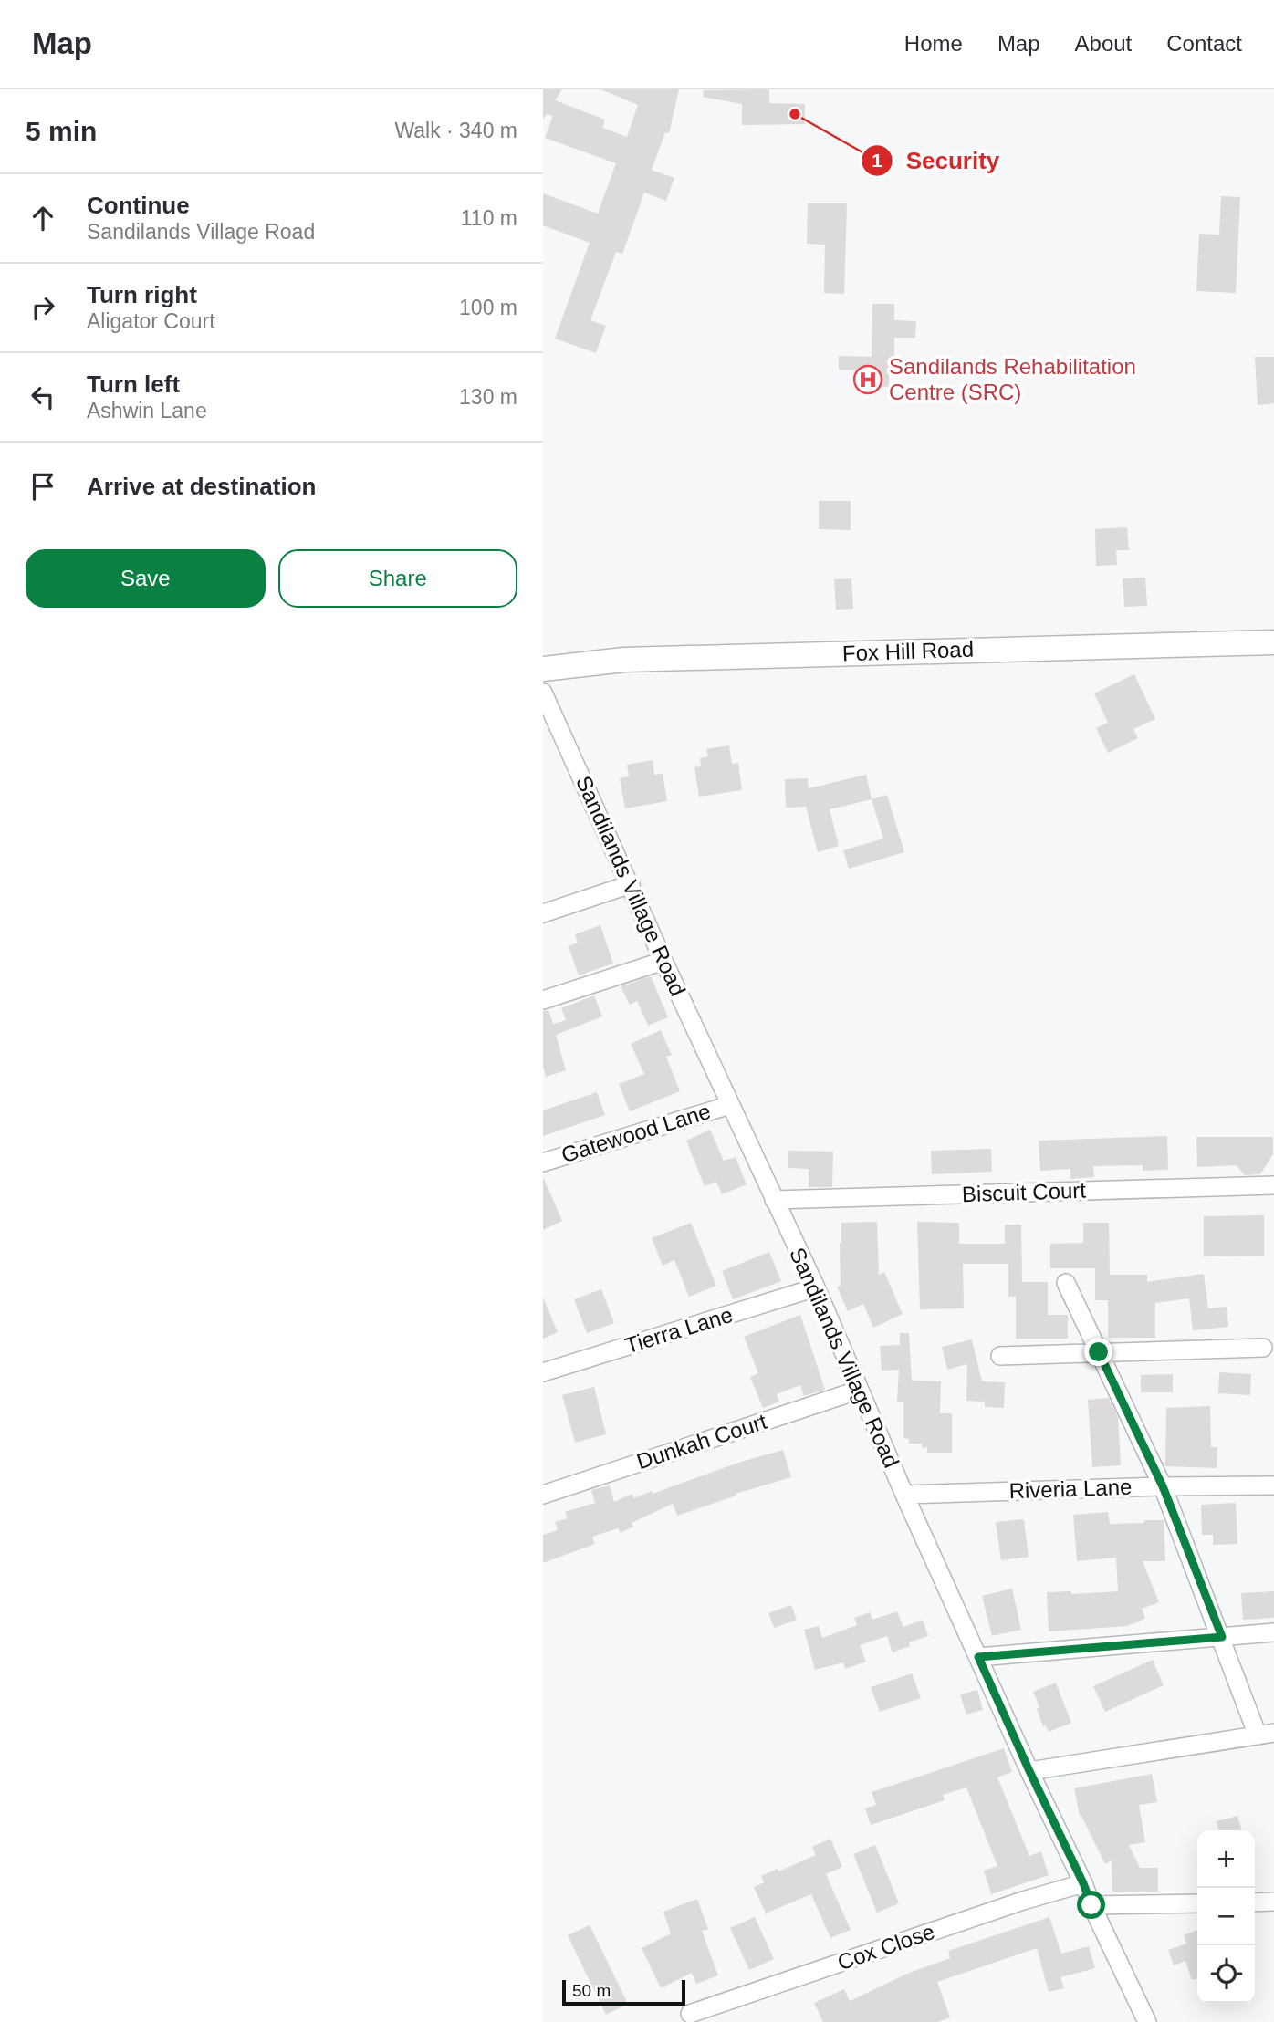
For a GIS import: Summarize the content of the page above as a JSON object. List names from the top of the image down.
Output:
{
  "streets": {
    "main road": ["Fox Hill Road"],
    "street": [
      "Sandilands Village Road",
      "Gatewood Lane",
      "Biscuit Court",
      "Tierra Lane",
      "Dunkah Court",
      "Riveria Lane",
      "Cox Close"
    ]
  },
  "crossings": [
    ["Sandilands Village Road", "Gatewood Lane"],
    ["Sandilands Village Road", "Biscuit Court"],
    ["Sandilands Village Road", "Tierra Lane"],
    ["Sandilands Village Road", "Dunkah Court"],
    ["Sandilands Village Road", "Riveria Lane"],
    ["Sandilands Village Road", "Cox Close"]
  ],
  "places": {
    "other": ["Security"],
    "hospital": ["Sandilands Rehabilitation Centre (SRC)"]
  },
  "scale_bar": "50 m",
  "page": {
    "header": "Map",
    "nav": [
      "Home",
      "Map",
      "About",
      "Contact"
    ],
    "heading": ["5 min", "Walk · 340 m"],
    "list": [
      ["Continue", "Sandilands Village Road", "110 m"],
      ["Turn right", "Aligator Court", "100 m"],
      ["Turn left", "Ashwin Lane", "130 m"],
      "Arrive at destination"
    ],
    "buttons": ["Save", "Share"],
    "map_buttons": ["+", "−"],
    "scale": "50 m"
  }
}
